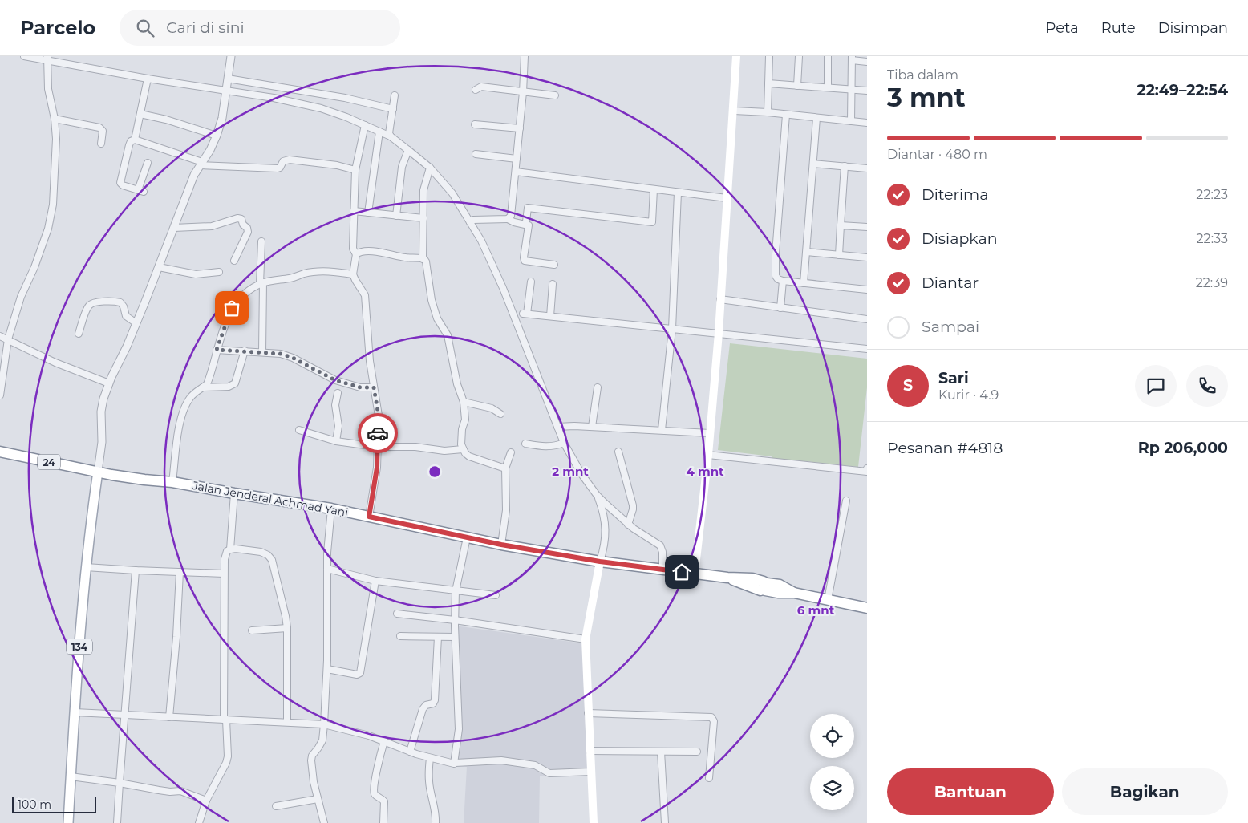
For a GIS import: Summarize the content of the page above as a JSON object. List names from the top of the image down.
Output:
{
  "streets": {
    "highway": ["24", "Jalan Jenderal Achmad Yani"],
    "main road": ["134"]
  },
  "crossings": [
    ["24", "Jalan Jenderal Achmad Yani"],
    ["24", "134"],
    ["Jalan Jenderal Achmad Yani", "134"]
  ],
  "scale_bar": "100 m",
  "page": {
    "header": "Parcelo",
    "search": "Cari di sini",
    "nav": ["Peta", "Rute", "Disimpan"],
    "heading": ["3 mnt", "Tiba dalam", "22:49–22:54"],
    "panel": [
      "Sari",
      "Kurir · 4.9",
      "Pesanan #4818",
      "Rp 206,000"
    ],
    "bar": "Diantar · 480 m",
    "list": [
      ["Diterima", "22:23"],
      ["Disiapkan", "22:33"],
      ["Diantar", "22:39"],
      "Sampai"
    ],
    "round": "S",
    "buttons": ["Bantuan", "Bagikan"],
    "scale": "100 m"
  },
  "rings": ["2 mnt", "4 mnt", "6 mnt"]
}
